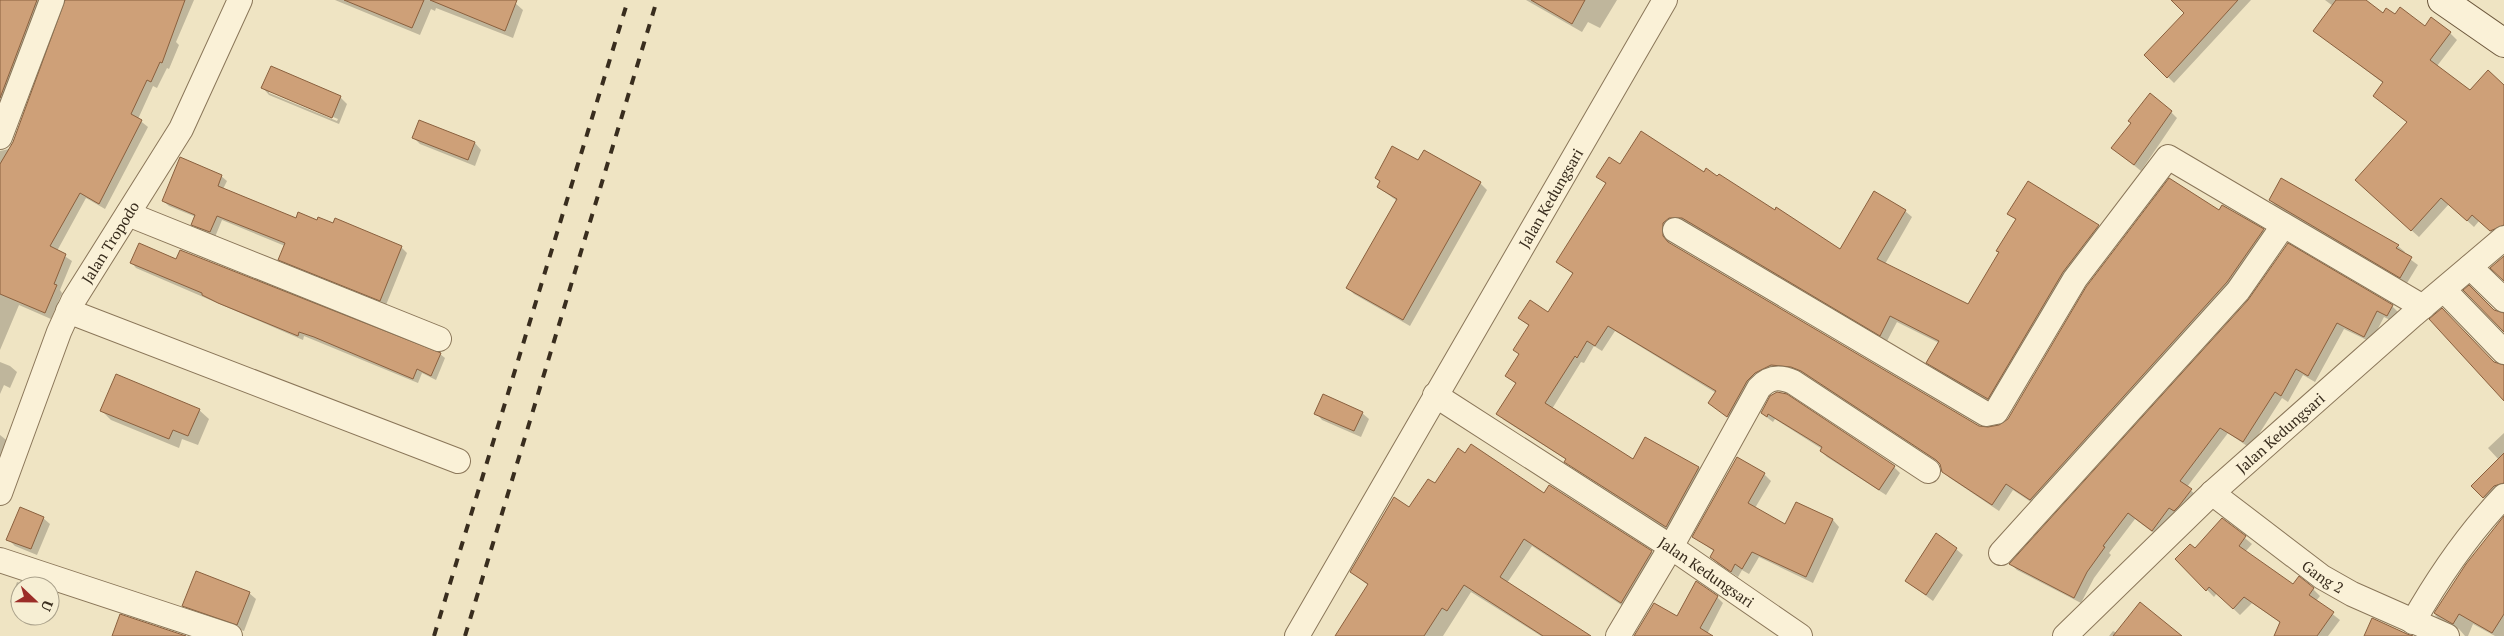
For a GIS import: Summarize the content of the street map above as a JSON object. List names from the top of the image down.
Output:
{
  "streets": {
    "street": ["Jalan Kedungsari", "Jalan Tropodo", "Gang 2"]
  },
  "crossings": [
    ["Jalan Kedungsari", "Gang 2"]
  ],
  "north": "right"
}
